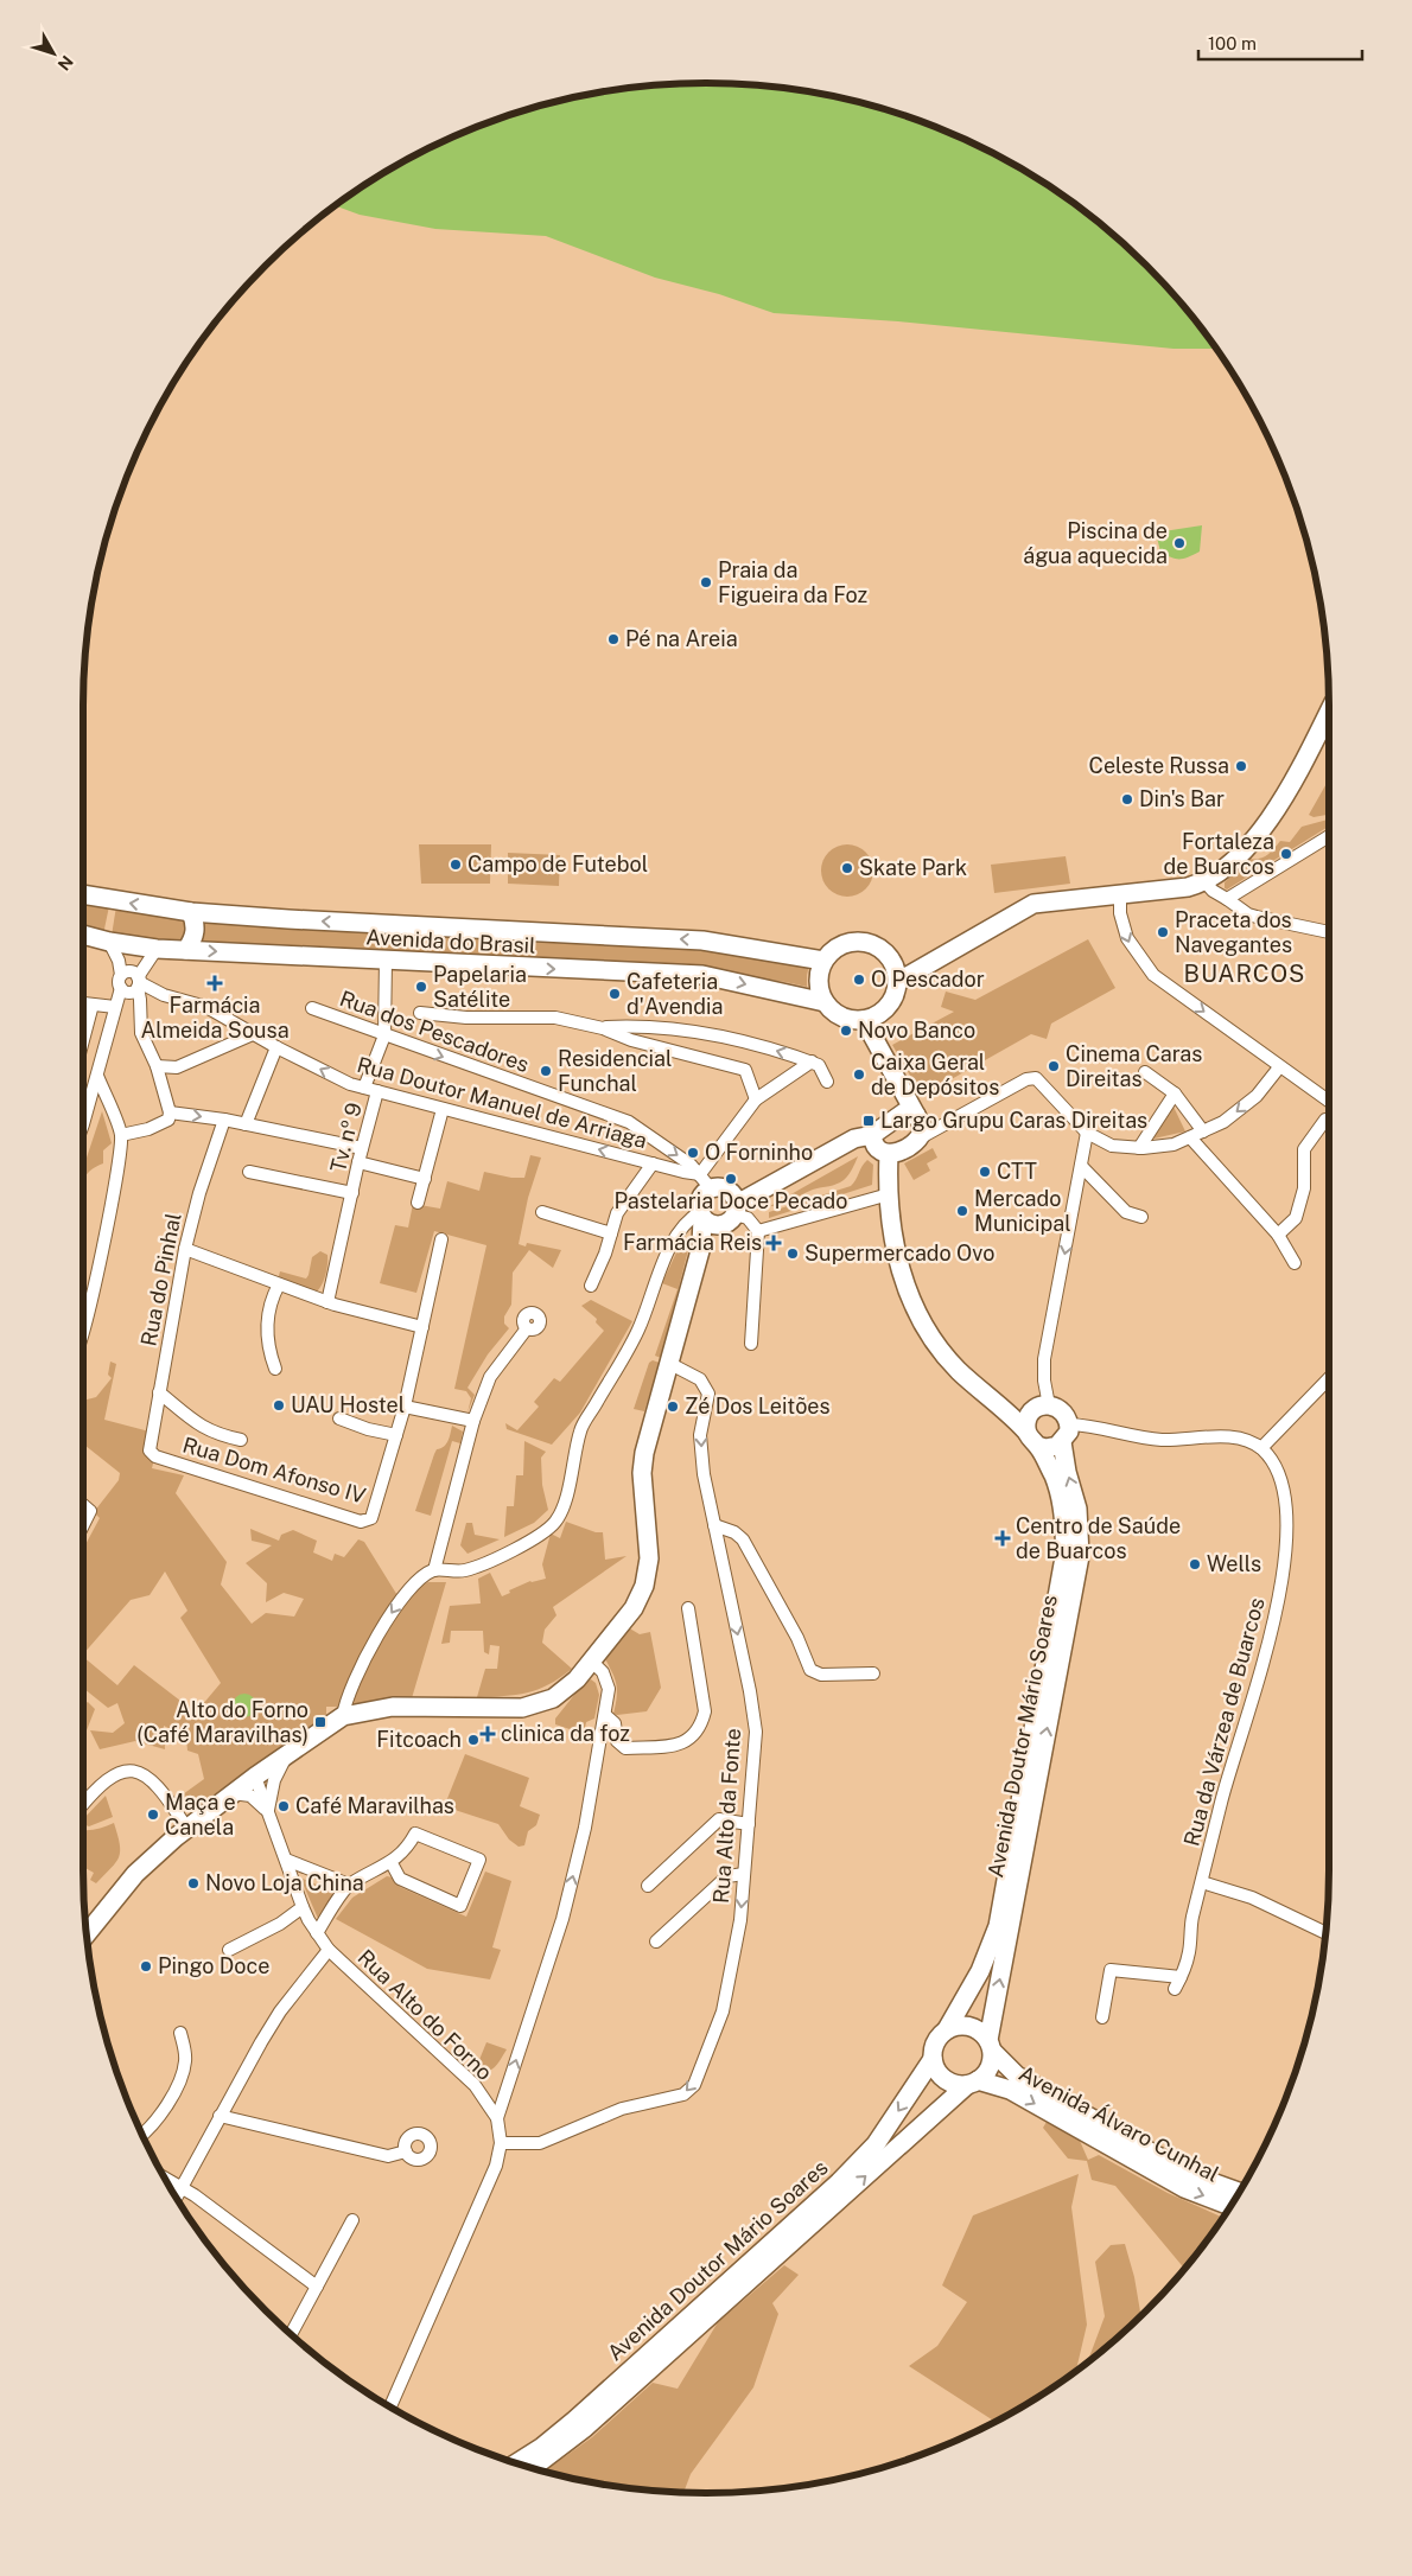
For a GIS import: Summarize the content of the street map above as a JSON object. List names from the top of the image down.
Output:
{
  "streets": {
    "main road": ["Avenida do Brasil", "Avenida Doutor Mário Soares", "Avenida Álvaro Cunhal"],
    "street": [
      "Rua dos Pescadores",
      "Rua Doutor Manuel de Arriaga",
      "Tv. nº 9",
      "Rua do Pinhal",
      "Rua Dom Afonso IV",
      "Rua da Várzea de Buarcos",
      "Rua Alto da Fonte",
      "Rua Alto do Forno"
    ]
  },
  "crossings": [
    ["Rua dos Pescadores", "Rua Doutor Manuel de Arriaga"],
    ["Rua Doutor Manuel de Arriaga", "Tv. nº 9"],
    ["Rua do Pinhal", "Rua Dom Afonso IV"],
    ["Avenida Doutor Mário Soares", "Avenida Álvaro Cunhal"],
    ["Rua Alto da Fonte", "Rua Alto do Forno"]
  ],
  "one_way": ["Rua Alto da Fonte"],
  "districts": ["BUARCOS"],
  "places": {
    "other": [
      "Piscina de água aquecida",
      "Praia da Figueira da Foz",
      "Pé na Areia",
      "Celeste Russa",
      "Din's Bar",
      "Fortaleza de Buarcos",
      "Campo de Futebol",
      "Skate Park",
      "Praceta dos Navegantes",
      "O Pescador",
      "Papelaria Satélite",
      "Cafeteria d'Avendia",
      "Novo Banco",
      "Cinema Caras Direitas",
      "Residencial Funchal",
      "Caixa Geral de Depósitos",
      "O Forninho",
      "CTT",
      "Pastelaria Doce Pecado",
      "Mercado Municipal",
      "Supermercado Ovo",
      "UAU Hostel",
      "Zé Dos Leitões",
      "Wells",
      "Fitcoach",
      "Café Maravilhas",
      "Maça e Canela",
      "Novo Loja China",
      "Pingo Doce"
    ],
    "health": [
      "Farmácia Almeida Sousa",
      "Farmácia Reis",
      "Centro de Saúde de Buarcos",
      "clinica da foz"
    ],
    "transit": ["Largo Grupu Caras Direitas", "Alto do Forno (Café Maravilhas)"]
  },
  "scale_bar": "100 m",
  "north": "bottom right"
}
